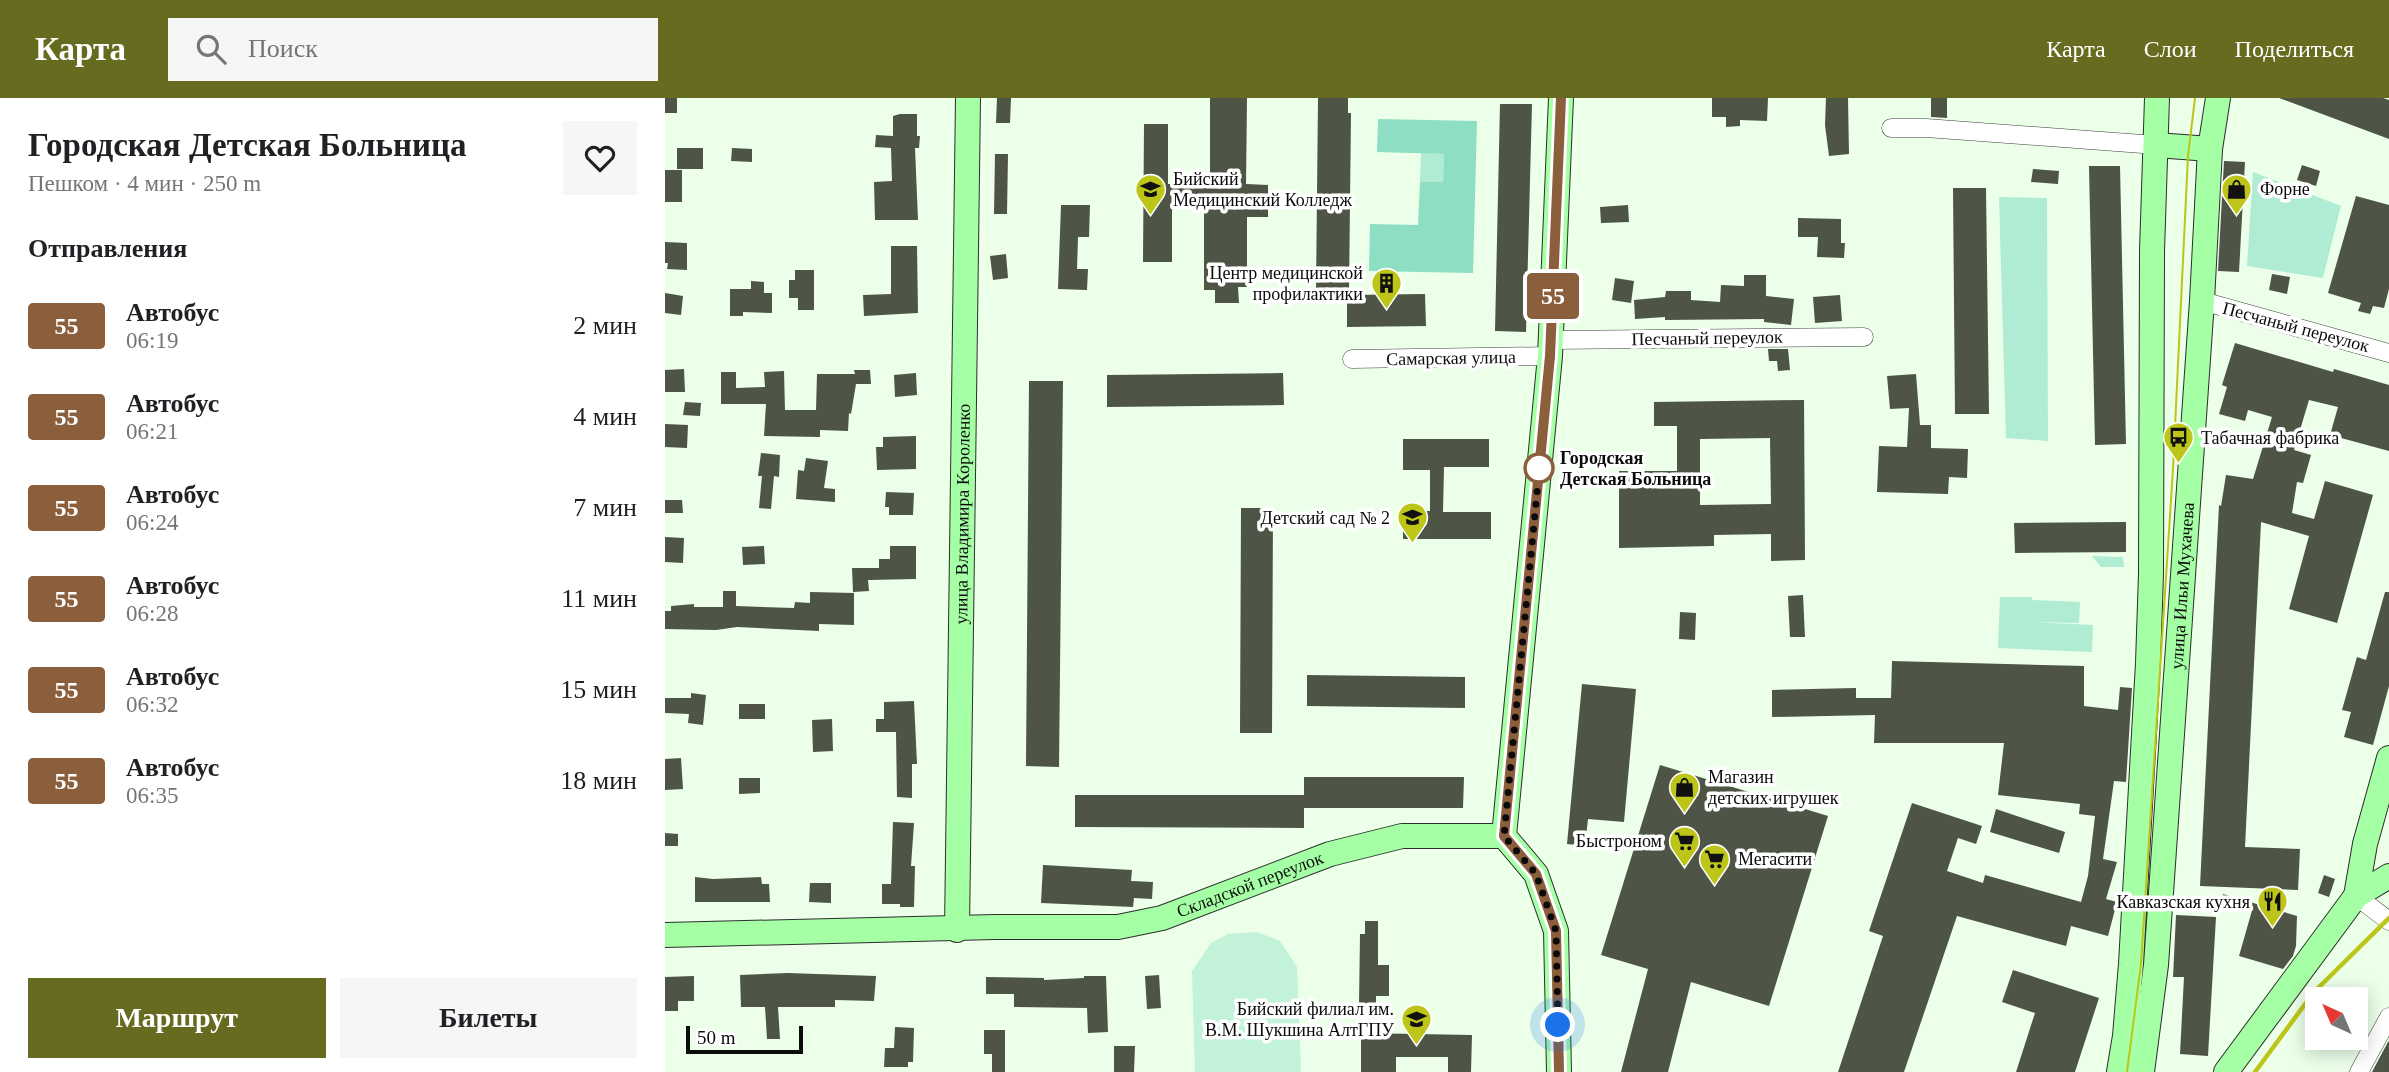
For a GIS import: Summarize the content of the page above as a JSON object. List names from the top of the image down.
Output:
{
  "streets": {
    "street": [
      "Песчаный переулок",
      "Самарская улица",
      "улица Владимира Короленко",
      "улица Ильи Мухачева",
      "Складской переулок"
    ]
  },
  "crossings": [
    ["Песчаный переулок", "Самарская улица"],
    ["Песчаный переулок", "улица Ильи Мухачева"],
    ["улица Владимира Короленко", "Складской переулок"]
  ],
  "places": {
    "school or university": ["Бийский Медицинский Колледж", "Детский сад № 2", "Бийский филиал им. В.М. Шукшина АлтГПУ"],
    "shop": ["Форне", "Магазин детских игрушек"],
    "building": ["Центр медицинской профилактики"],
    "bus stop": ["Табачная фабрика"],
    "other": ["Городская Детская Больница"],
    "supermarket": ["Быстроном", "Мегасити"],
    "restaurant": ["Кавказская кухня"]
  },
  "lines": ["bus line 55"],
  "scale_bar": "50 m",
  "north": "top left",
  "page": {
    "header": "Карта",
    "search": "Поиск",
    "nav": ["Карта", "Слои", "Поделиться"],
    "heading": [
      ["Городская Детская Больница", "Пешком · 4 мин · 250 m"],
      "Отправления"
    ],
    "on_map": "55",
    "list": [
      {
        "mark": "55",
        "name": "Автобус",
        "note": "06:19",
        "value": "2 мин"
      },
      {
        "mark": "55",
        "name": "Автобус",
        "note": "06:21",
        "value": "4 мин"
      },
      {
        "mark": "55",
        "name": "Автобус",
        "note": "06:24",
        "value": "7 мин"
      },
      {
        "mark": "55",
        "name": "Автобус",
        "note": "06:28",
        "value": "11 мин"
      },
      {
        "mark": "55",
        "name": "Автобус",
        "note": "06:32",
        "value": "15 мин"
      },
      {
        "mark": "55",
        "name": "Автобус",
        "note": "06:35",
        "value": "18 мин"
      }
    ],
    "buttons": ["Маршрут", "Билеты"],
    "scale": "50 m"
  }
}
